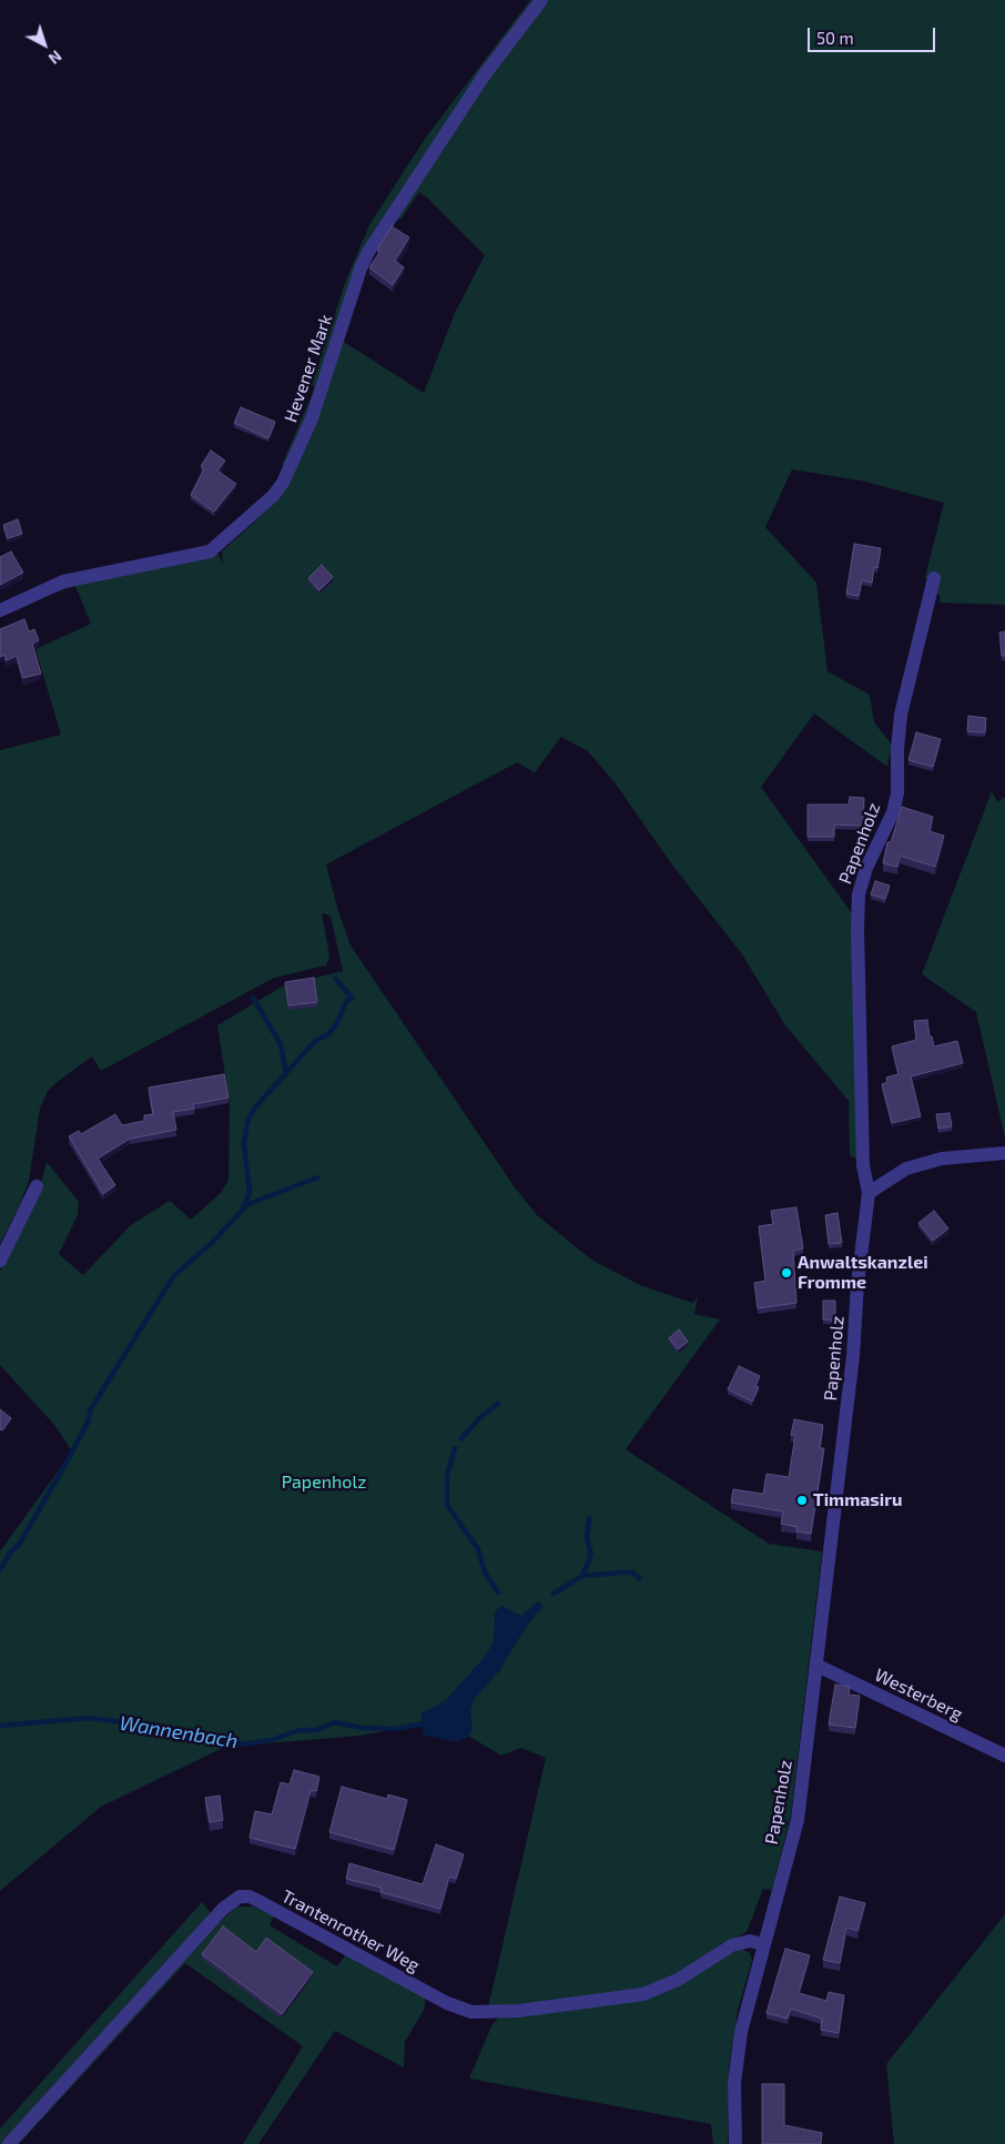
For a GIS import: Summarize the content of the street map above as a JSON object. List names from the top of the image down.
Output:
{
  "streets": {
    "street": [
      "Hevener Mark",
      "Papenholz",
      "Westerberg",
      "Trantenrother Weg"
    ]
  },
  "crossings": [
    ["Papenholz", "Westerberg"],
    ["Papenholz", "Trantenrother Weg"]
  ],
  "water": ["Wannenbach"],
  "parks": ["Papenholz"],
  "places": ["Anwaltskanzlei Fromme", "Timmasiru"],
  "scale_bar": "50 m",
  "north": "bottom right"
}
